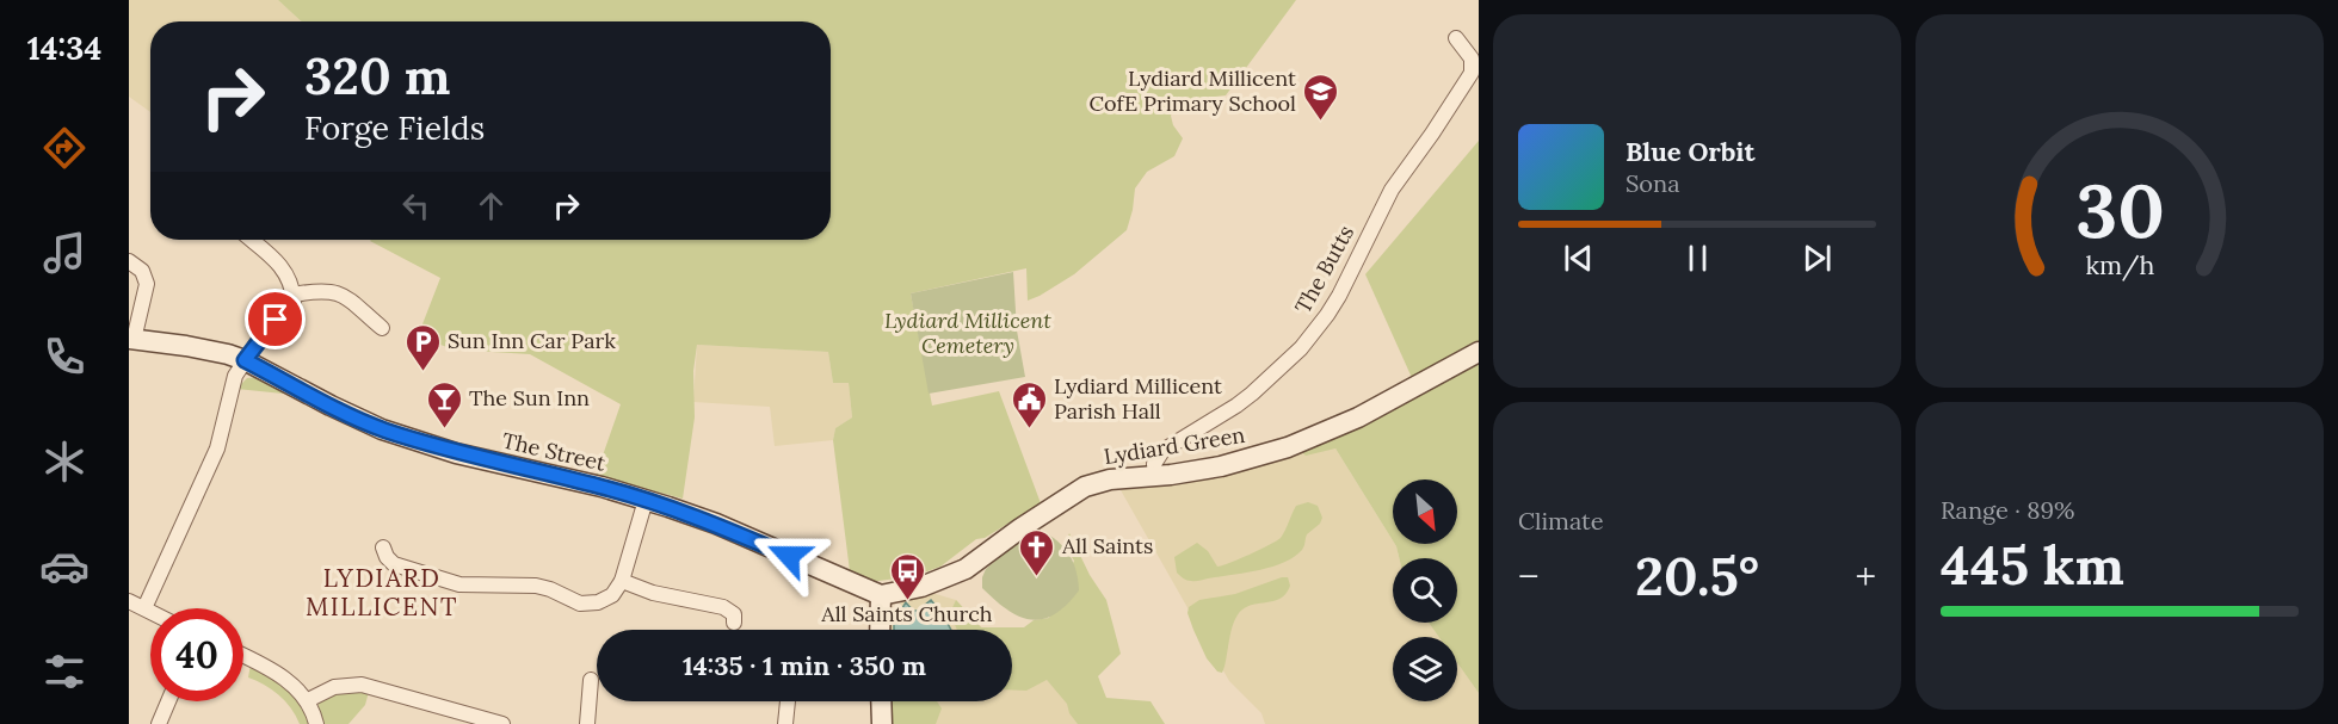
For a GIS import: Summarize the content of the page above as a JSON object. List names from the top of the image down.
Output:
{
  "streets": {
    "street": ["The Butts", "Lydiard Green", "The Street"]
  },
  "crossings": [
    ["The Butts", "Lydiard Green"],
    ["Lydiard Green", "The Street"]
  ],
  "districts": ["LYDIARD MILLICENT"],
  "parks": ["Lydiard Millicent Cemetery"],
  "places": {
    "school or university": ["Lydiard Millicent CofE Primary School"],
    "parking": ["Sun Inn Car Park"],
    "bar": ["The Sun Inn"],
    "public building": ["Lydiard Millicent Parish Hall"],
    "church": ["All Saints"],
    "bus stop": ["All Saints Church"]
  },
  "north": "bottom right",
  "page": {
    "tabs": "14:34",
    "turn": ["320 m", "Forge Fields"],
    "song": ["Blue Orbit", "Sona"],
    "tile": [
      "Climate",
      ["Range · 89%", "445 km"]
    ],
    "heat": ["−", "20.5°", "+"],
    "limit": "40",
    "trip": "14:35 · 1 min · 350 m",
    "gauge": ["30", "km/h"]
  }
}
